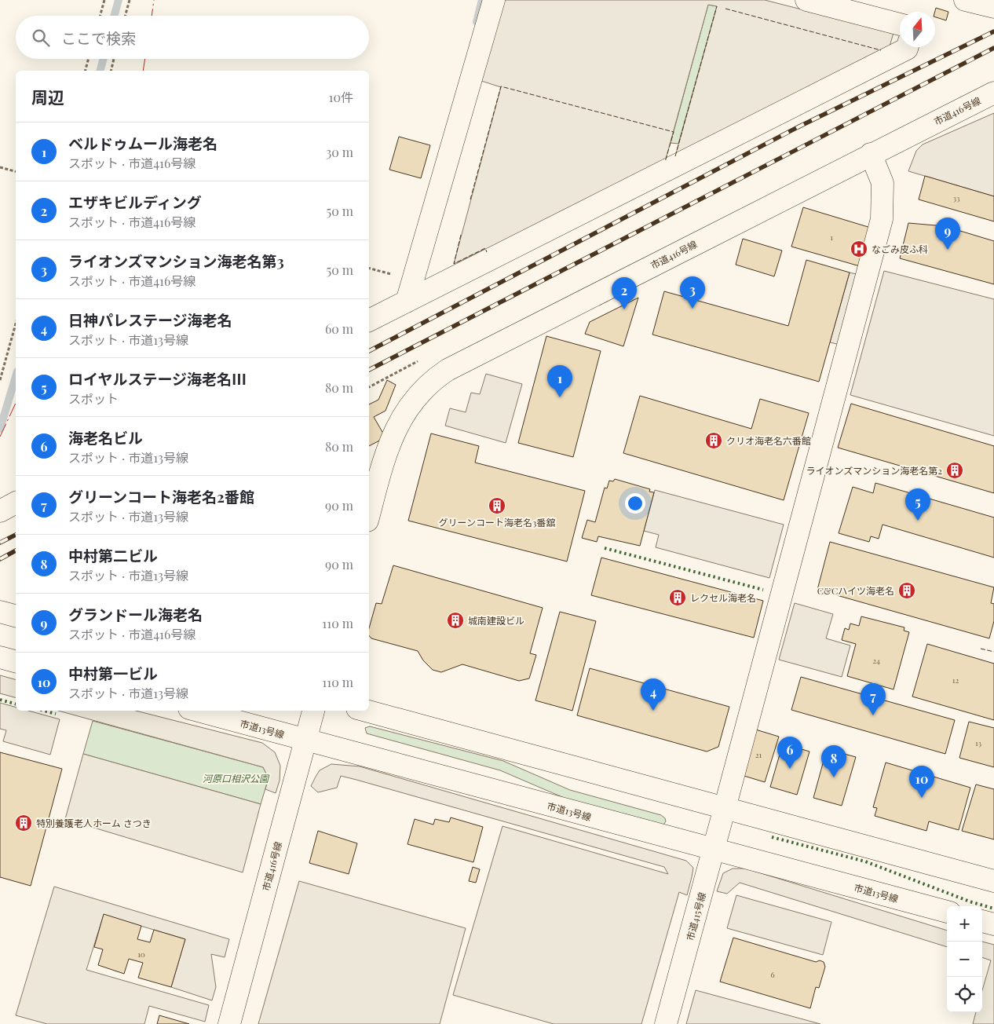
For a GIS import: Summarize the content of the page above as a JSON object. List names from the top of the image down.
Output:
{
  "streets": {
    "street": ["市道416号線", "市道13号線", "市道415号線"]
  },
  "crossings": [
    ["市道416号線", "市道13号線"],
    ["市道416号線", "市道415号線"],
    ["市道13号線", "市道415号線"]
  ],
  "parks": ["河原口相沢公園"],
  "places": {
    "hospital": ["なごみ皮ふ科"],
    "building": [
      "クリオ海老名六番館",
      "ライオンズマンション海老名第2",
      "グリーンコート海老名3番舘",
      "C&Cハイツ海老名",
      "レクセル海老名",
      "城南建設ビル",
      "特別養護老人ホーム さつき"
    ]
  },
  "house_numbers": [
    "33",
    "1",
    "24",
    "12",
    "13",
    "21",
    "10",
    "6"
  ],
  "north": "top",
  "page": {
    "search": "ここで検索",
    "heading": ["周辺", "10件"],
    "list": [
      {
        "mark": "1",
        "name": "ベルドゥムール海老名",
        "note": "スポット · 市道416号線",
        "value": "30 m"
      },
      {
        "mark": "2",
        "name": "エザキビルディング",
        "note": "スポット · 市道416号線",
        "value": "50 m"
      },
      {
        "mark": "3",
        "name": "ライオンズマンション海老名第3",
        "note": "スポット · 市道416号線",
        "value": "50 m"
      },
      {
        "mark": "4",
        "name": "日神パレステージ海老名",
        "note": "スポット · 市道13号線",
        "value": "60 m"
      },
      {
        "mark": "5",
        "name": "ロイヤルステージ海老名Ⅲ",
        "note": "スポット",
        "value": "80 m"
      },
      {
        "mark": "6",
        "name": "海老名ビル",
        "note": "スポット · 市道13号線",
        "value": "80 m"
      },
      {
        "mark": "7",
        "name": "グリーンコート海老名2番館",
        "note": "スポット · 市道13号線",
        "value": "90 m"
      },
      {
        "mark": "8",
        "name": "中村第二ビル",
        "note": "スポット · 市道13号線",
        "value": "90 m"
      },
      {
        "mark": "9",
        "name": "グランドール海老名",
        "note": "スポット · 市道416号線",
        "value": "110 m"
      },
      {
        "mark": "10",
        "name": "中村第一ビル",
        "note": "スポット · 市道13号線",
        "value": "110 m"
      }
    ],
    "pins": [
      "9",
      "3",
      "2",
      "1",
      "5",
      "4",
      "7",
      "6",
      "8",
      "10"
    ],
    "map_buttons": ["+", "−"]
  }
}
